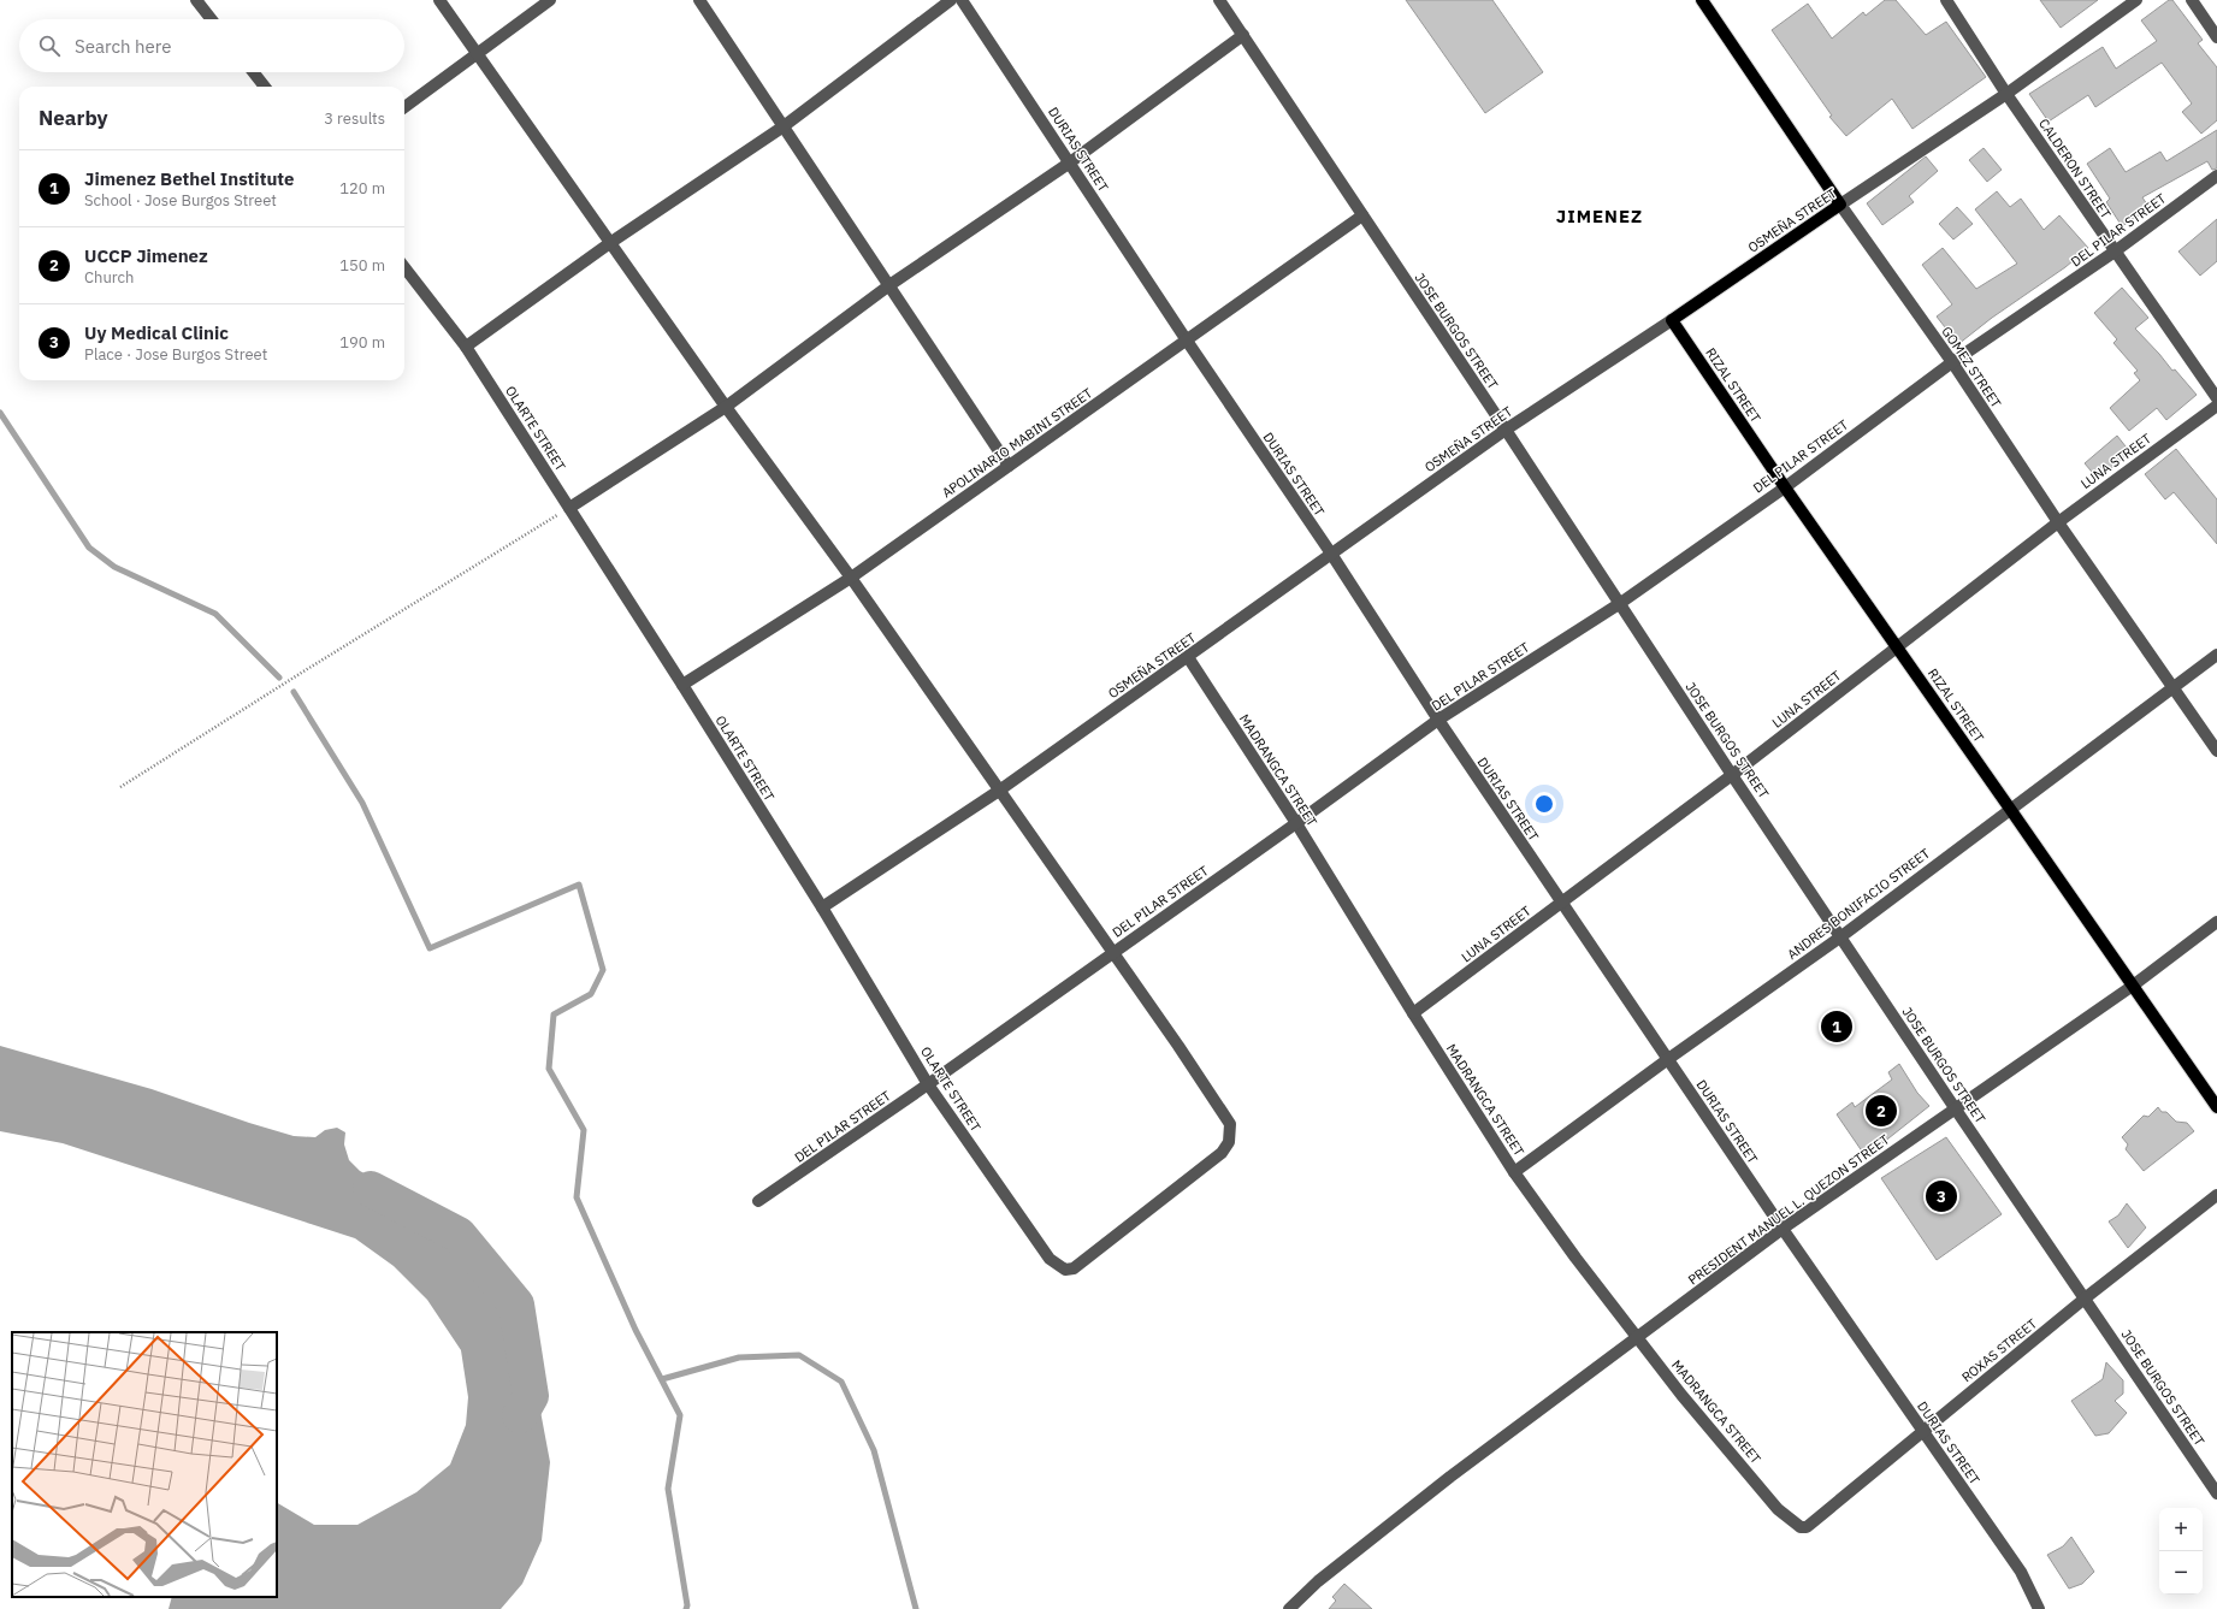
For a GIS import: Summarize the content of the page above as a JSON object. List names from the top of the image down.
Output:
{
  "streets": {
    "main road": ["OSMEÑA STREET", "GOMEZ STREET", "RIZAL STREET"],
    "street": [
      "DURIAS STREET",
      "CALDERON STREET",
      "DEL PILAR STREET",
      "JOSE BURGOS STREET",
      "OLARTE STREET",
      "APOLINARIO MABINI STREET",
      "LUNA STREET",
      "MADRANGCA STREET",
      "ANDRES BONIFACIO STREET",
      "PRESIDENT MANUEL L. QUEZON STREET",
      "ROXAS STREET"
    ]
  },
  "crossings": [
    ["DURIAS STREET", "OSMEÑA STREET"],
    ["DURIAS STREET", "DEL PILAR STREET"],
    ["DURIAS STREET", "APOLINARIO MABINI STREET"],
    ["DURIAS STREET", "LUNA STREET"],
    ["DURIAS STREET", "ANDRES BONIFACIO STREET"],
    ["DURIAS STREET", "PRESIDENT MANUEL L. QUEZON STREET"],
    ["DURIAS STREET", "ROXAS STREET"],
    ["CALDERON STREET", "OSMEÑA STREET"],
    ["CALDERON STREET", "DEL PILAR STREET"],
    ["OSMEÑA STREET", "JOSE BURGOS STREET"],
    ["OSMEÑA STREET", "GOMEZ STREET"],
    ["OSMEÑA STREET", "RIZAL STREET"],
    ["OSMEÑA STREET", "OLARTE STREET"],
    ["OSMEÑA STREET", "MADRANGCA STREET"],
    ["DEL PILAR STREET", "JOSE BURGOS STREET"],
    ["DEL PILAR STREET", "GOMEZ STREET"],
    ["DEL PILAR STREET", "RIZAL STREET"],
    ["DEL PILAR STREET", "OLARTE STREET"],
    ["DEL PILAR STREET", "MADRANGCA STREET"],
    ["JOSE BURGOS STREET", "APOLINARIO MABINI STREET"],
    ["JOSE BURGOS STREET", "LUNA STREET"],
    ["JOSE BURGOS STREET", "ANDRES BONIFACIO STREET"],
    ["JOSE BURGOS STREET", "PRESIDENT MANUEL L. QUEZON STREET"],
    ["JOSE BURGOS STREET", "ROXAS STREET"],
    ["GOMEZ STREET", "LUNA STREET"],
    ["GOMEZ STREET", "ANDRES BONIFACIO STREET"],
    ["RIZAL STREET", "LUNA STREET"],
    ["RIZAL STREET", "ANDRES BONIFACIO STREET"],
    ["RIZAL STREET", "PRESIDENT MANUEL L. QUEZON STREET"],
    ["OLARTE STREET", "APOLINARIO MABINI STREET"],
    ["LUNA STREET", "MADRANGCA STREET"],
    ["MADRANGCA STREET", "ANDRES BONIFACIO STREET"],
    ["MADRANGCA STREET", "PRESIDENT MANUEL L. QUEZON STREET"],
    ["MADRANGCA STREET", "ROXAS STREET"]
  ],
  "districts": ["JIMENEZ"],
  "page": {
    "search": "Search here",
    "heading": ["Nearby", "3 results"],
    "list": [
      {
        "mark": "1",
        "name": "Jimenez Bethel Institute",
        "note": "School · Jose Burgos Street",
        "value": "120 m"
      },
      {
        "mark": "2",
        "name": "UCCP Jimenez",
        "note": "Church",
        "value": "150 m"
      },
      {
        "mark": "3",
        "name": "Uy Medical Clinic",
        "note": "Place · Jose Burgos Street",
        "value": "190 m"
      }
    ],
    "pins": ["1", "2", "3"],
    "map_buttons": ["+", "−"]
  }
}
